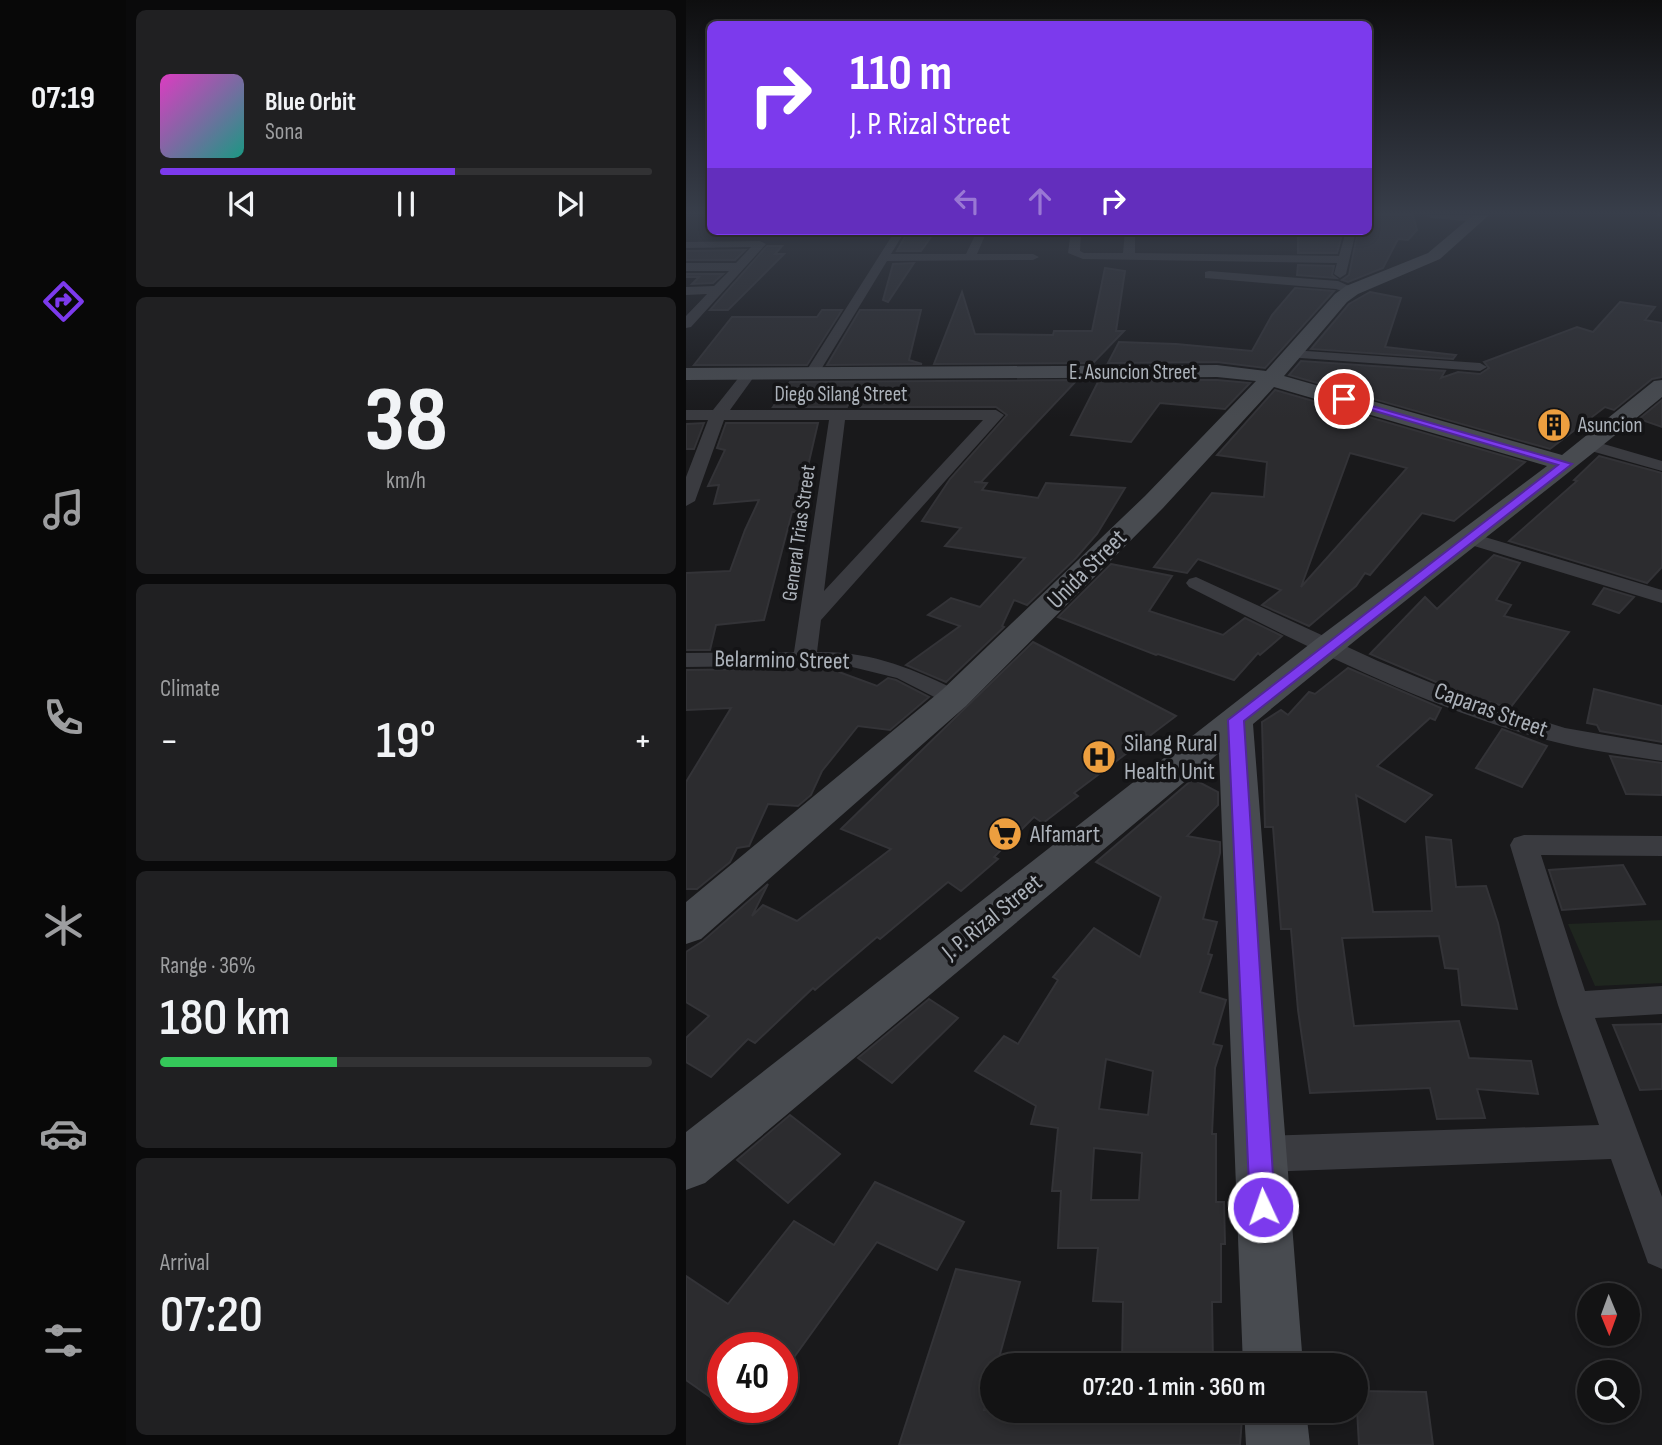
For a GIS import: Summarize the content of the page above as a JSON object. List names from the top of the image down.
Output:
{
  "streets": {
    "main road": ["E. Asuncion Street", "Unida Street", "J. P. Rizal Street"],
    "street": [
      "Diego Silang Street",
      "General Trias Street",
      "Belarmino Street",
      "Caparas Street"
    ]
  },
  "crossings": [
    ["E. Asuncion Street", "Unida Street"],
    ["E. Asuncion Street", "J. P. Rizal Street"],
    ["Diego Silang Street", "General Trias Street"],
    ["General Trias Street", "Belarmino Street"],
    ["Unida Street", "Belarmino Street"],
    ["Caparas Street", "J. P. Rizal Street"]
  ],
  "places": {
    "building": ["Asuncion"],
    "hospital": ["Silang Rural Health Unit"],
    "supermarket": ["Alfamart"]
  },
  "north": "bottom",
  "page": {
    "tabs": "07:19",
    "turn": ["110 m", "J. P. Rizal Street"],
    "song": ["Blue Orbit", "Sona"],
    "tile": [
      ["38", "km/h"],
      "Climate",
      ["Range · 36%", "180 km"],
      ["Arrival", "07:20"]
    ],
    "heat": ["−", "19°", "+"],
    "limit": "40",
    "trip": "07:20 · 1 min · 360 m"
  }
}
